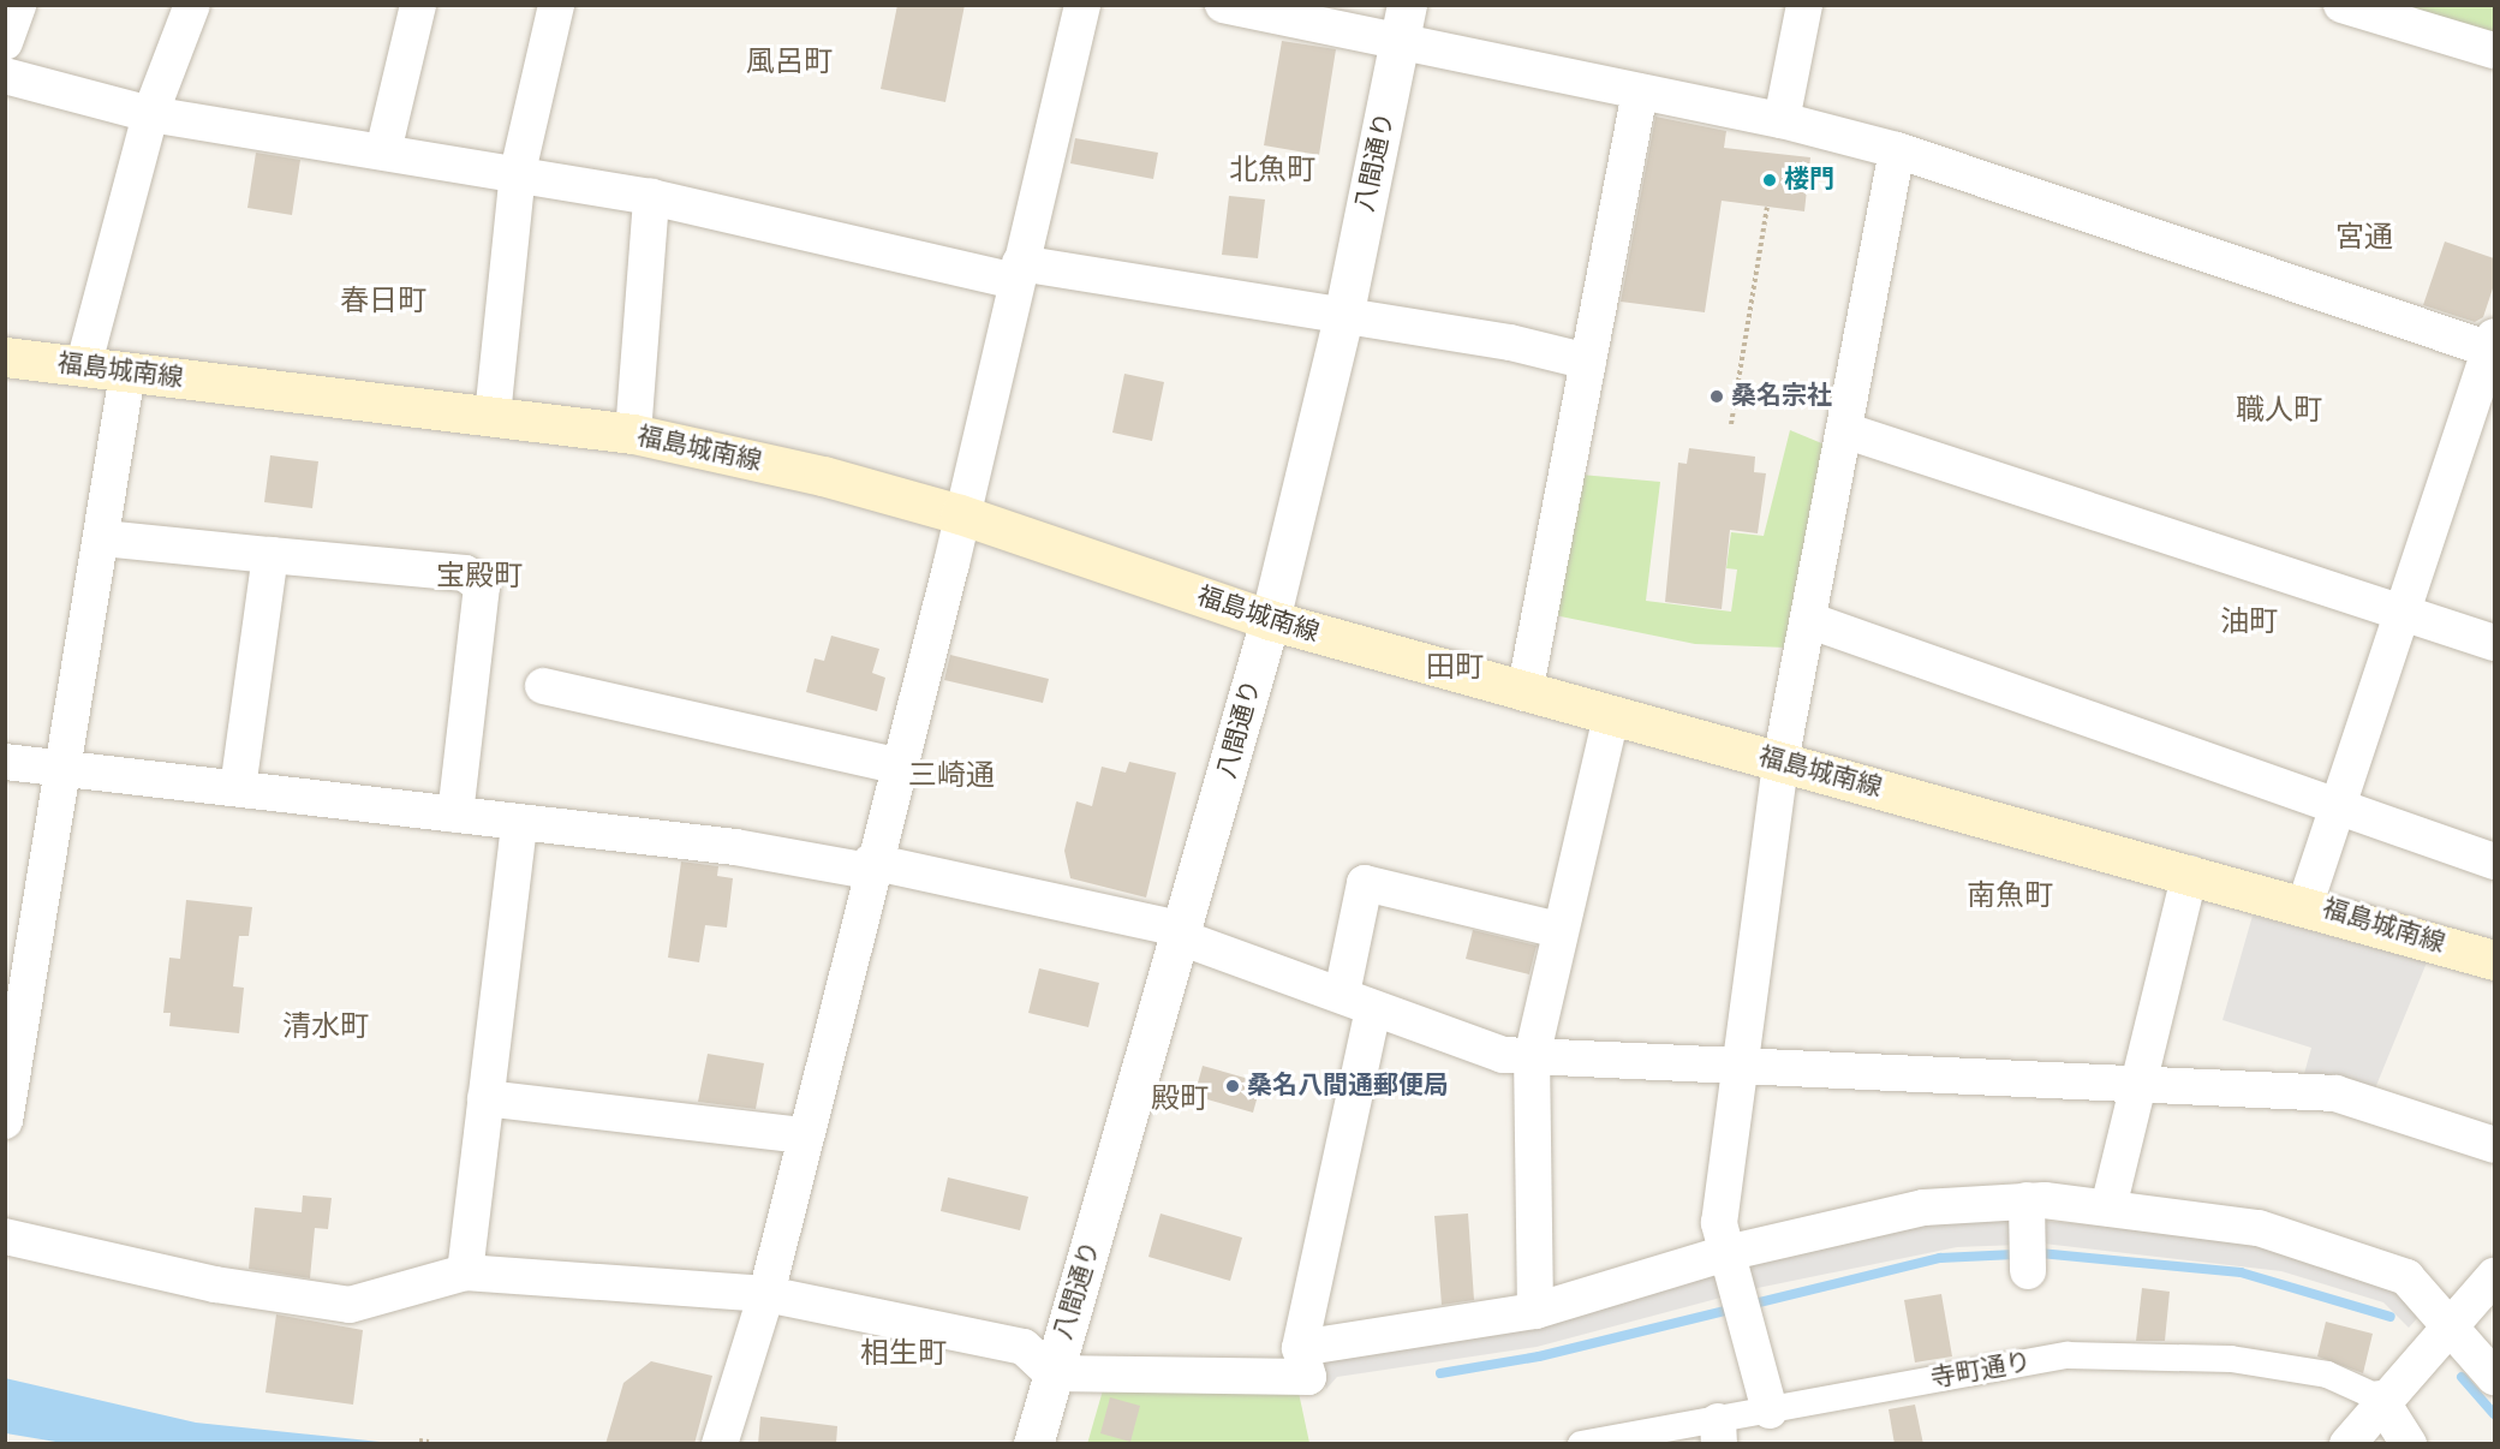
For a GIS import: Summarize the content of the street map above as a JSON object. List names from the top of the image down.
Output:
{
  "streets": {
    "main road": ["福島城南線"],
    "street": ["八間通り", "寺町通り"]
  },
  "crossings": [
    ["八間通り", "福島城南線"]
  ],
  "districts": [
    "風呂町",
    "北魚町",
    "宮通",
    "春日町",
    "職人町",
    "宝殿町",
    "油町",
    "田町",
    "三崎通",
    "南魚町",
    "清水町",
    "殿町",
    "相生町"
  ],
  "places": ["楼門", "桑名宗社", "桑名八間通郵便局"]
}
